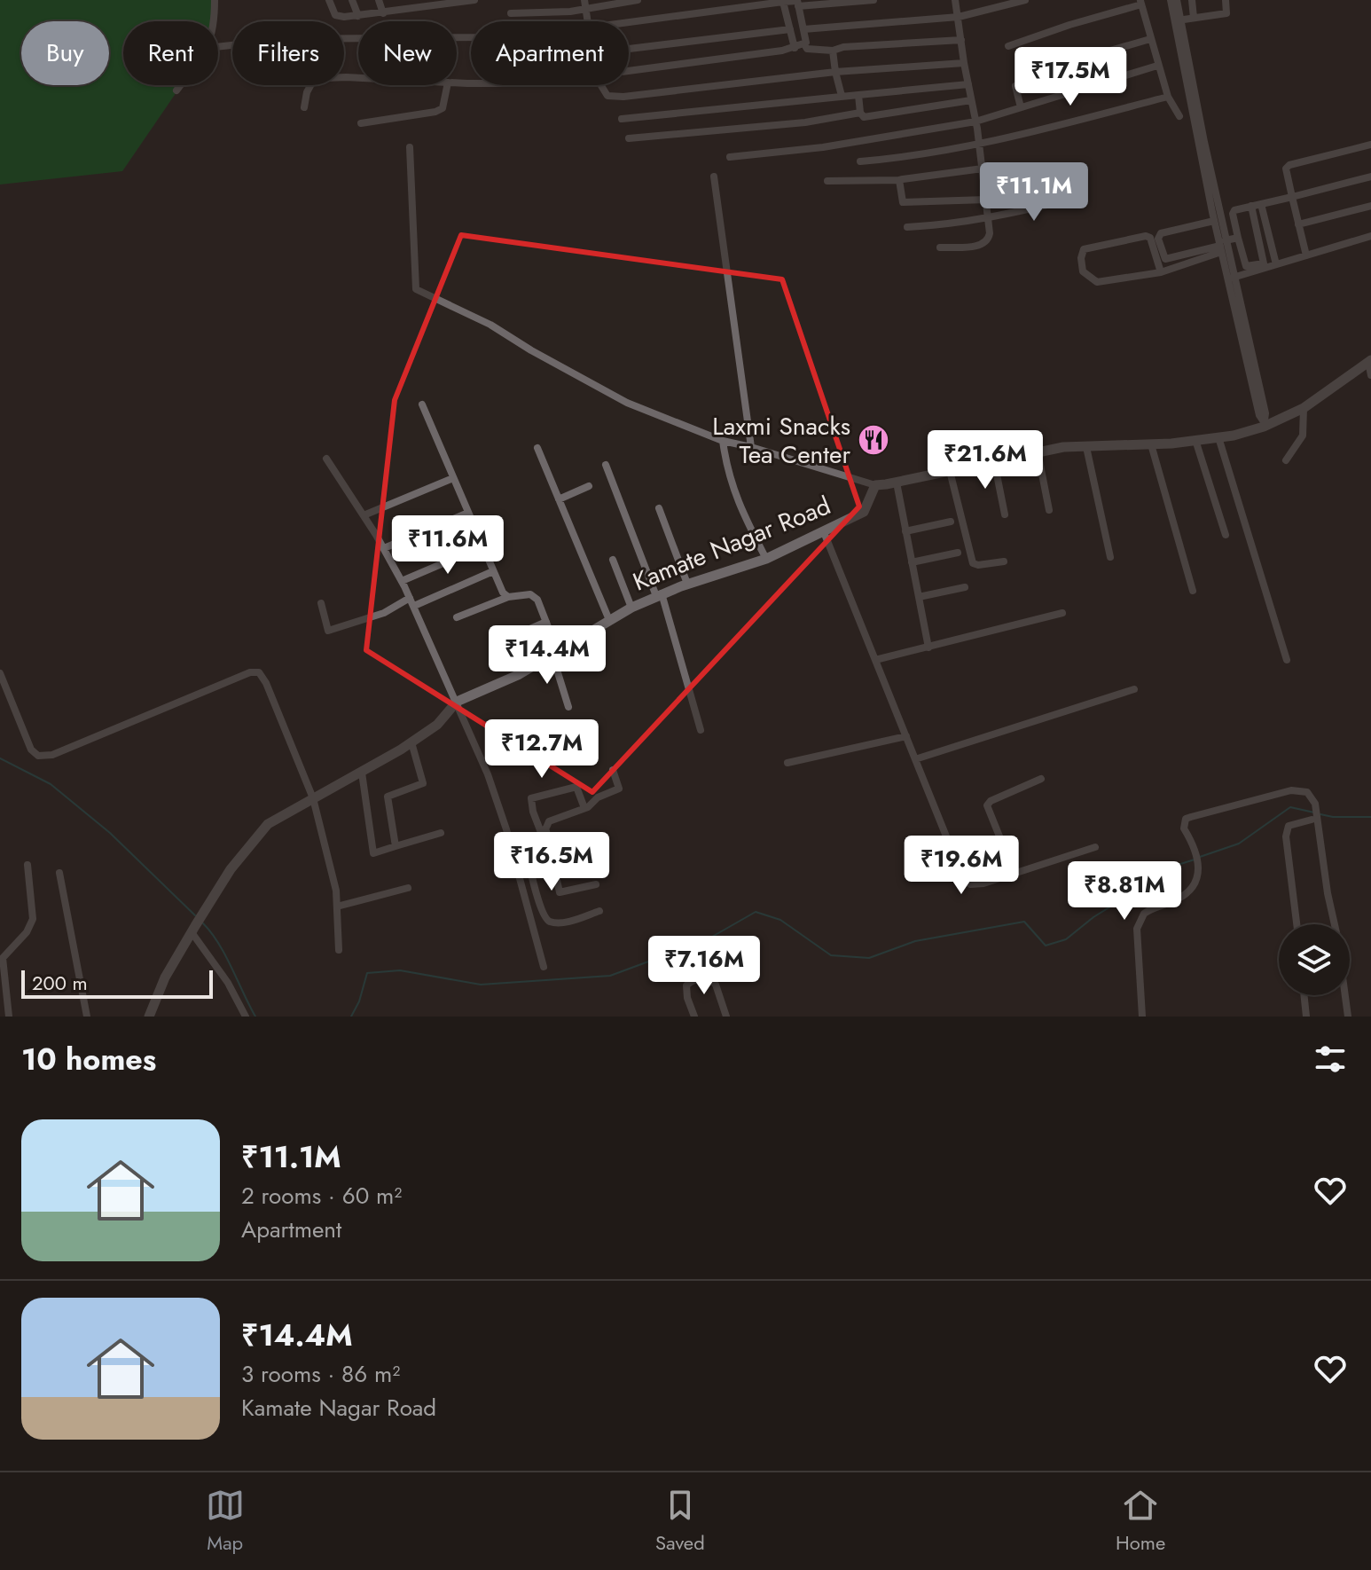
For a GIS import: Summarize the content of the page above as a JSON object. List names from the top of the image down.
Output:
{
  "streets": {
    "street": ["Kamate Nagar Road"]
  },
  "places": {
    "restaurant": ["Laxmi Snacks Tea Center"]
  },
  "scale_bar": "200 m",
  "page": {
    "chip": [
      "Buy",
      "Rent",
      "Filters",
      "New",
      "Apartment"
    ],
    "price": [
      "₹17.5M",
      "₹11.1M",
      "₹21.6M",
      "₹11.6M",
      "₹14.4M",
      "₹12.7M",
      "₹16.5M",
      "₹19.6M",
      "₹8.81M",
      "₹7.16M"
    ],
    "scale": "200 m",
    "heading": "10 homes",
    "list": [
      {
        "name": "₹11.1M",
        "note": "2 rooms · 60 m² · Apartment"
      },
      {
        "name": "₹14.4M",
        "note": "3 rooms · 86 m² · Kamate Nagar Road"
      }
    ],
    "tabs": ["Map", "Saved", "Home"]
  }
}
